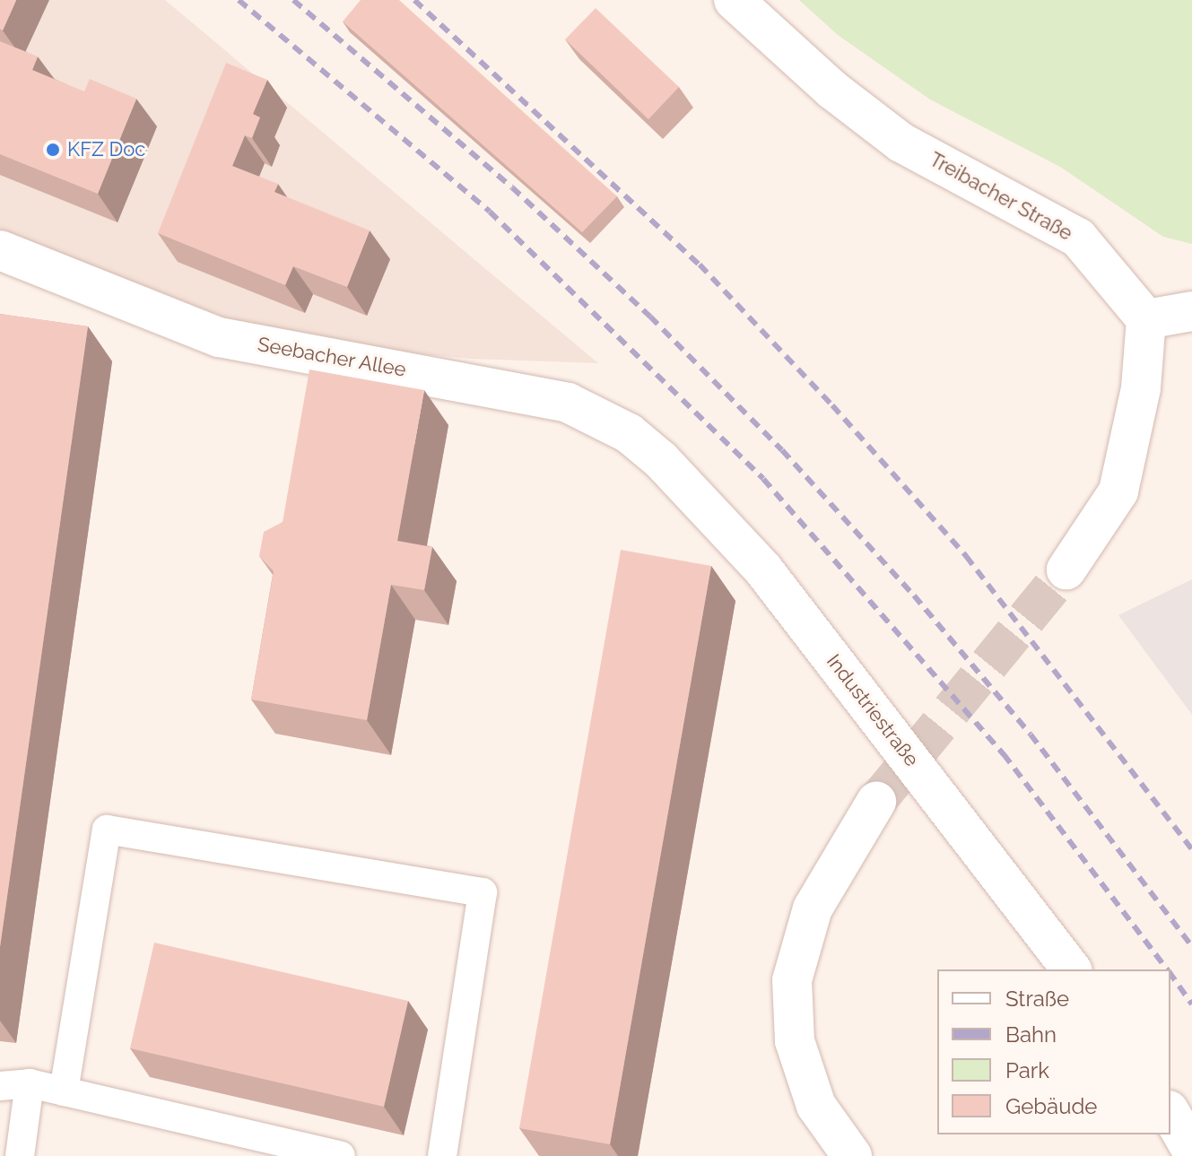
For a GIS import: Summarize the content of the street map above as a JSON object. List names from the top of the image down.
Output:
{
  "streets": {
    "street": ["Treibacher Straße", "Seebacher Allee", "Industriestraße"]
  },
  "crossings": [
    ["Seebacher Allee", "Industriestraße"]
  ],
  "places": ["KFZ Doc"],
  "legend": [
    "Straße",
    "Bahn",
    "Park",
    "Gebäude"
  ]
}
